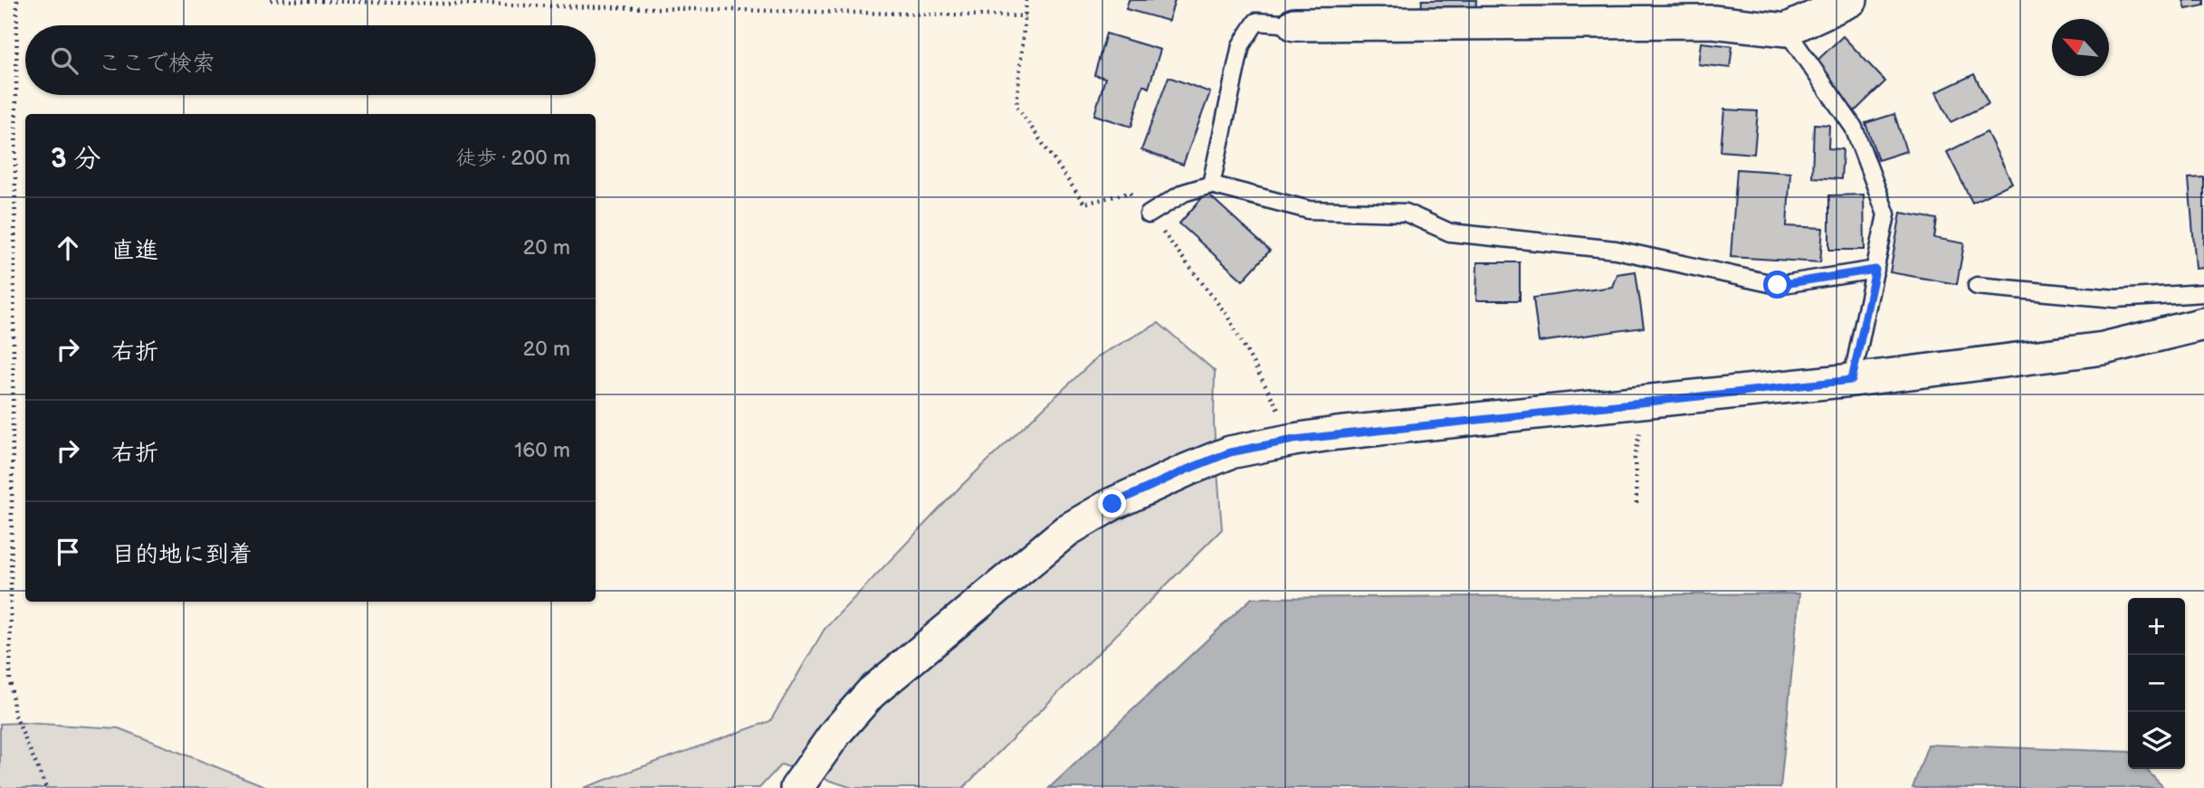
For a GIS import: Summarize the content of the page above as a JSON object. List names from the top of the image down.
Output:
{
  "north": "top left",
  "page": {
    "search": "ここで検索",
    "heading": ["3 分", "徒歩 · 200 m"],
    "list": [
      ["直進", "20 m"],
      ["右折", "20 m"],
      ["右折", "160 m"],
      "目的地に到着"
    ],
    "map_buttons": ["+", "−"]
  }
}
